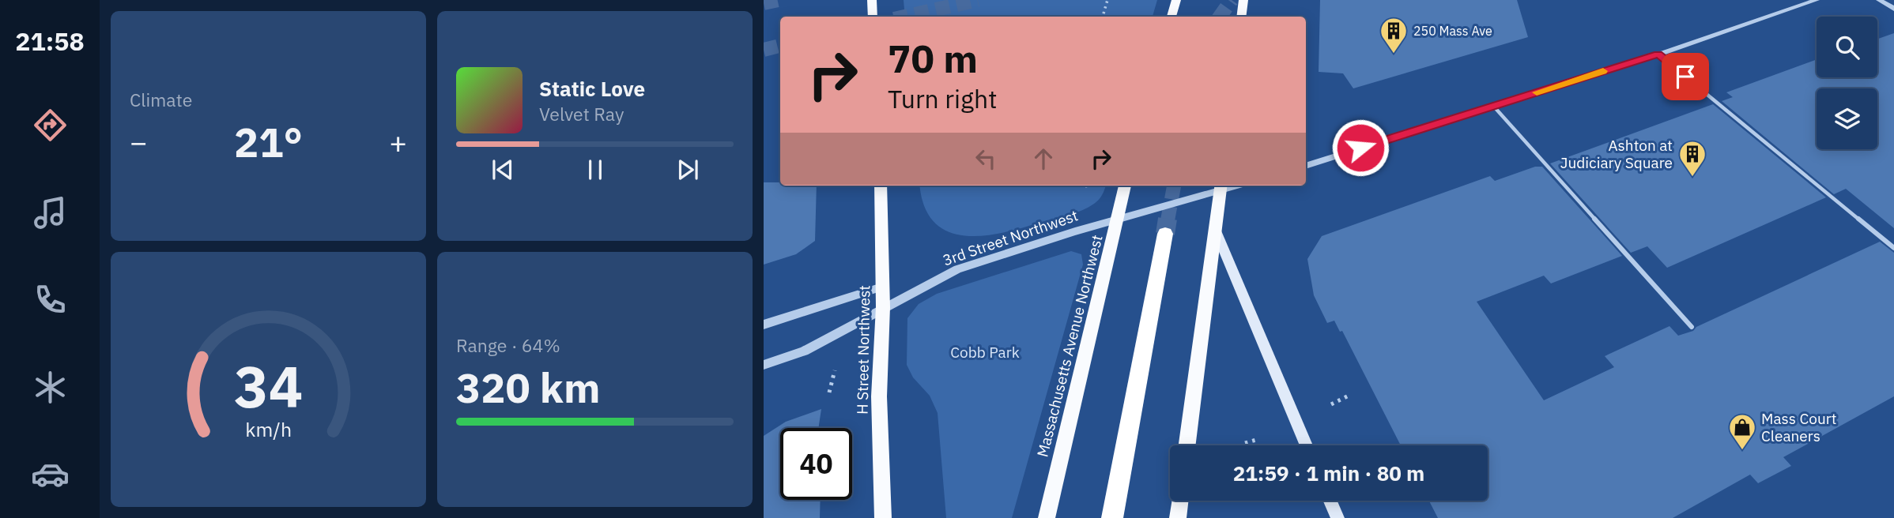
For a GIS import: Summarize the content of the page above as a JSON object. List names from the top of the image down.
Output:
{
  "streets": {
    "main road": ["Massachusetts Avenue Northwest", "H Street Northwest"],
    "street": ["3rd Street Northwest"]
  },
  "crossings": [
    ["3rd Street Northwest", "Massachusetts Avenue Northwest"],
    ["3rd Street Northwest", "H Street Northwest"]
  ],
  "parks": ["Cobb Park"],
  "places": {
    "building": ["250 Mass Ave", "Ashton at Judiciary Square"],
    "shop": ["Mass Court Cleaners"]
  },
  "page": {
    "tabs": "21:58",
    "tile": [
      "Climate",
      ["Range · 64%", "320 km"]
    ],
    "turn": ["70 m", "Turn right"],
    "song": ["Static Love", "Velvet Ray"],
    "heat": ["−", "21°", "+"],
    "limit": "40",
    "trip": "21:59 · 1 min · 80 m",
    "gauge": ["34", "km/h"]
  }
}
